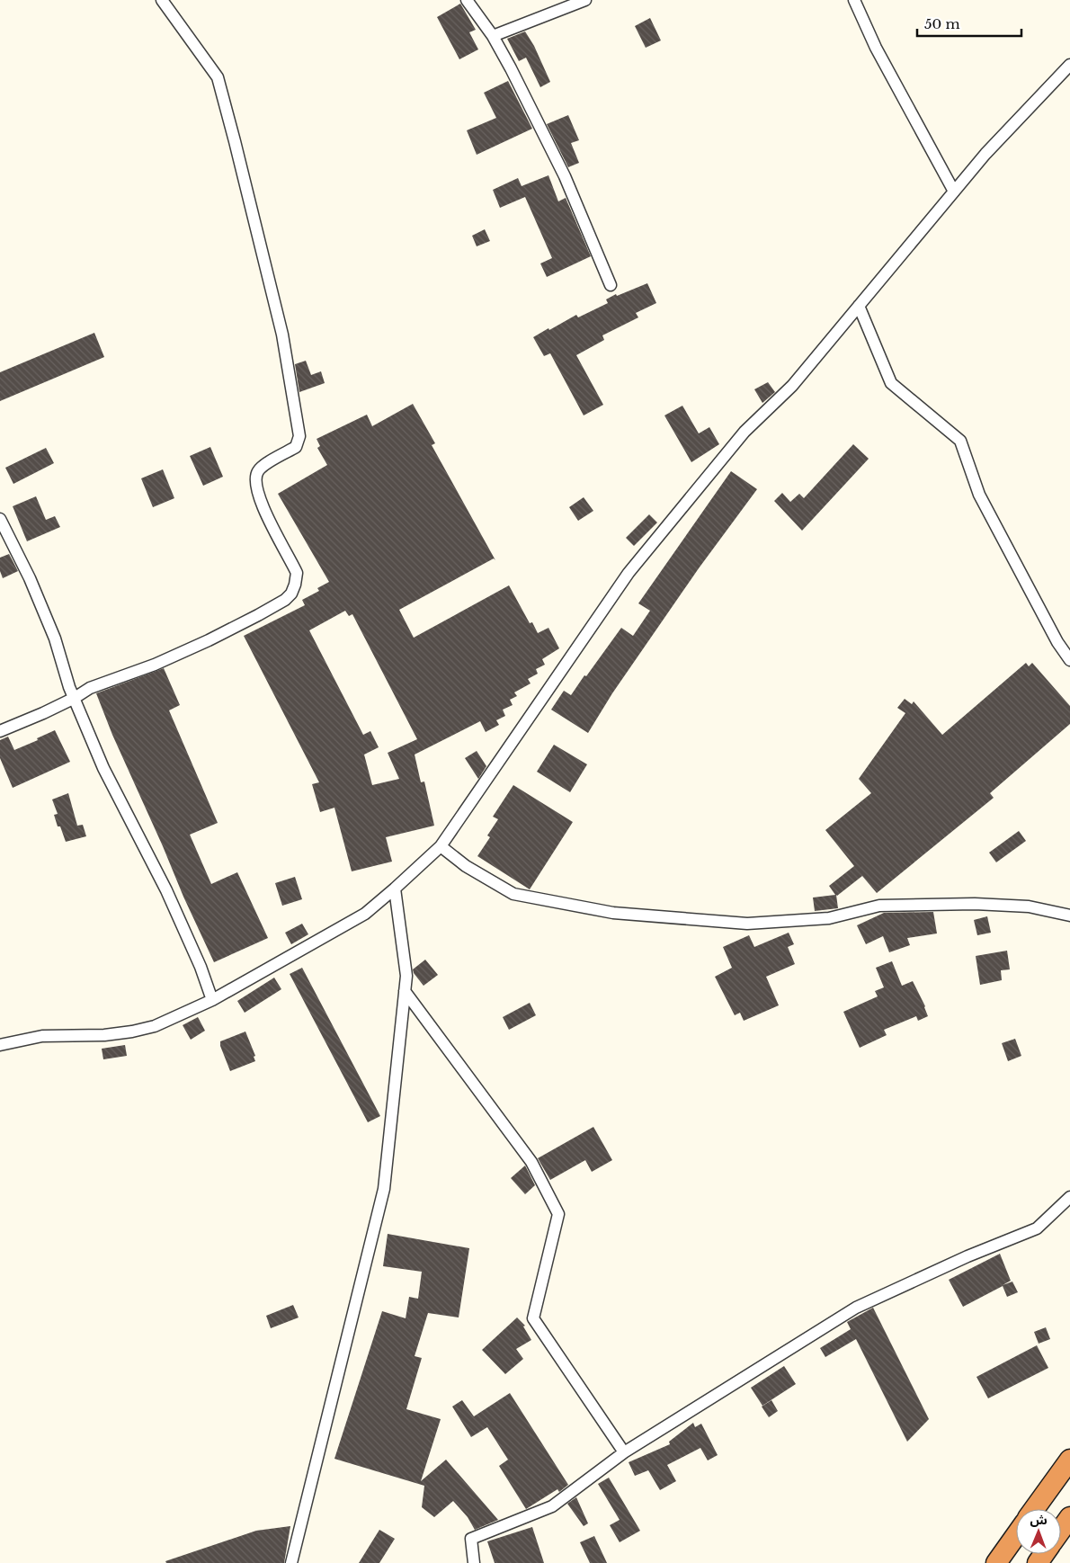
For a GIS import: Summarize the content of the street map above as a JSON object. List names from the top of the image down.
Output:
{
  "scale_bar": "50 m",
  "north": "top"
}
